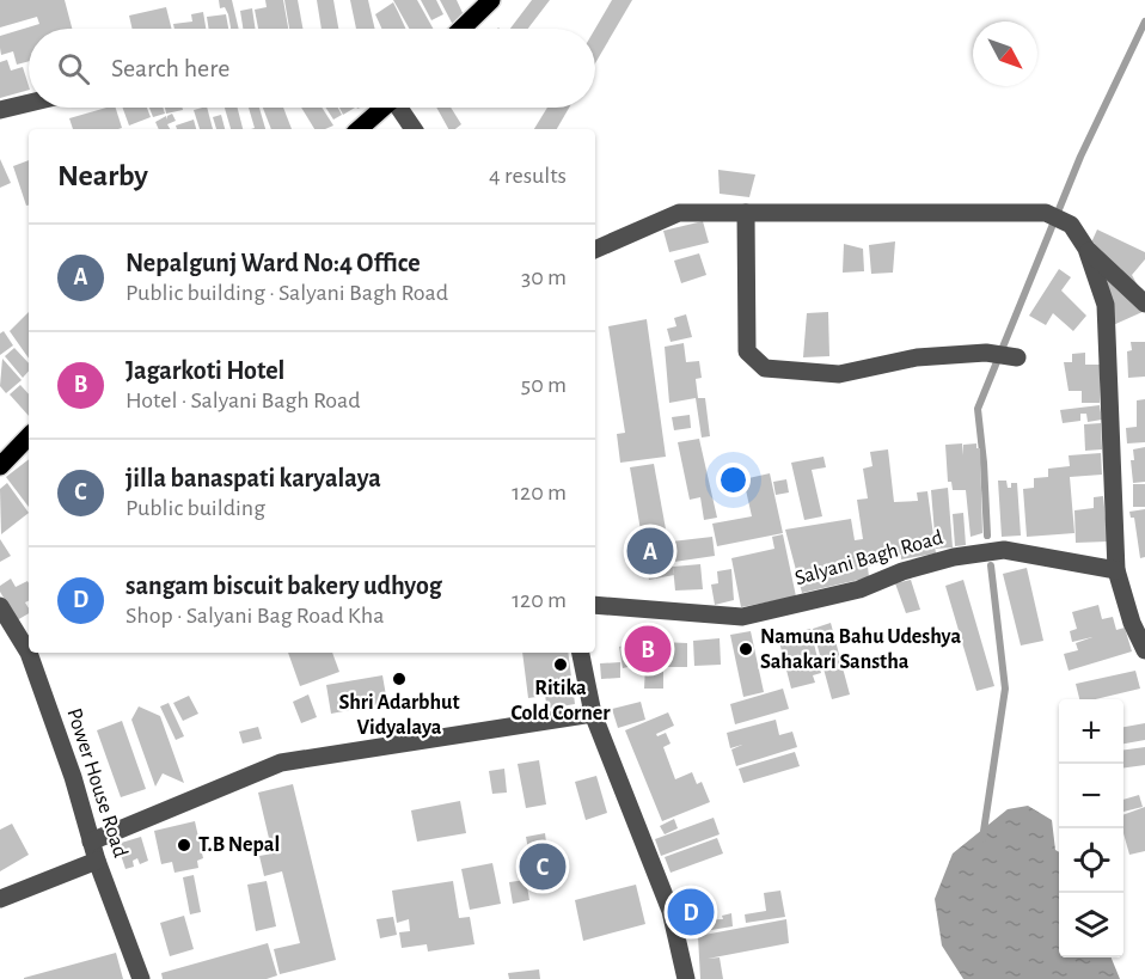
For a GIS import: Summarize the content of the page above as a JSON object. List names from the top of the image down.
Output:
{
  "streets": {
    "street": ["Salyani Bagh Road", "Power House Road"]
  },
  "places": [
    "Namuna Bahu Udeshya Sahakari Sanstha",
    "Ritika Cold Corner",
    "Shri Adarbhut Vidyalaya",
    "T.B Nepal"
  ],
  "north": "bottom right",
  "page": {
    "search": "Search here",
    "heading": ["Nearby", "4 results"],
    "list": [
      {
        "mark": "A",
        "name": "Nepalgunj Ward No:4 Office",
        "note": "Public building · Salyani Bagh Road",
        "value": "30 m"
      },
      {
        "mark": "B",
        "name": "Jagarkoti Hotel",
        "note": "Hotel · Salyani Bagh Road",
        "value": "50 m"
      },
      {
        "mark": "C",
        "name": "jilla banaspati karyalaya",
        "note": "Public building",
        "value": "120 m"
      },
      {
        "mark": "D",
        "name": "sangam biscuit bakery udhyog",
        "note": "Shop · Salyani Bag Road Kha",
        "value": "120 m"
      }
    ],
    "pins": [
      "A",
      "B",
      "C",
      "D"
    ],
    "map_buttons": ["+", "−"]
  }
}
